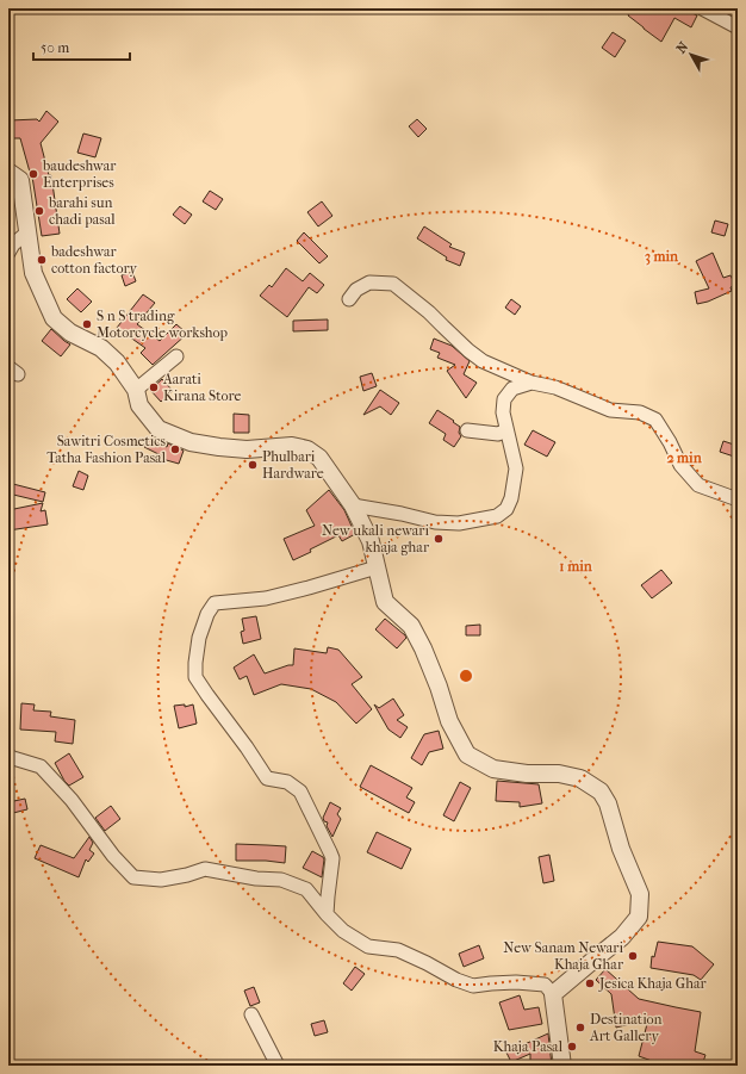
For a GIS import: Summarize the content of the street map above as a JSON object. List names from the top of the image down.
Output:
{
  "places": [
    "baudeshwar Enterprises",
    "barahi sun chadi pasal",
    "badeshwar cotton factory",
    "S n S trading Motorcycle workshop",
    "Aarati Kirana Store",
    "Sawitri Cosmetics Tatha Fashion Pasal",
    "Phulbari Hardware",
    "New ukali newari khaja ghar",
    "New Sanam Newari Khaja Ghar",
    "Jesica Khaja Ghar",
    "Destination Art Gallery",
    "Khaja Pasal"
  ],
  "scale_bar": "50 m",
  "north": "top left",
  "rings": ["3 min", "2 min", "1 min"]
}
